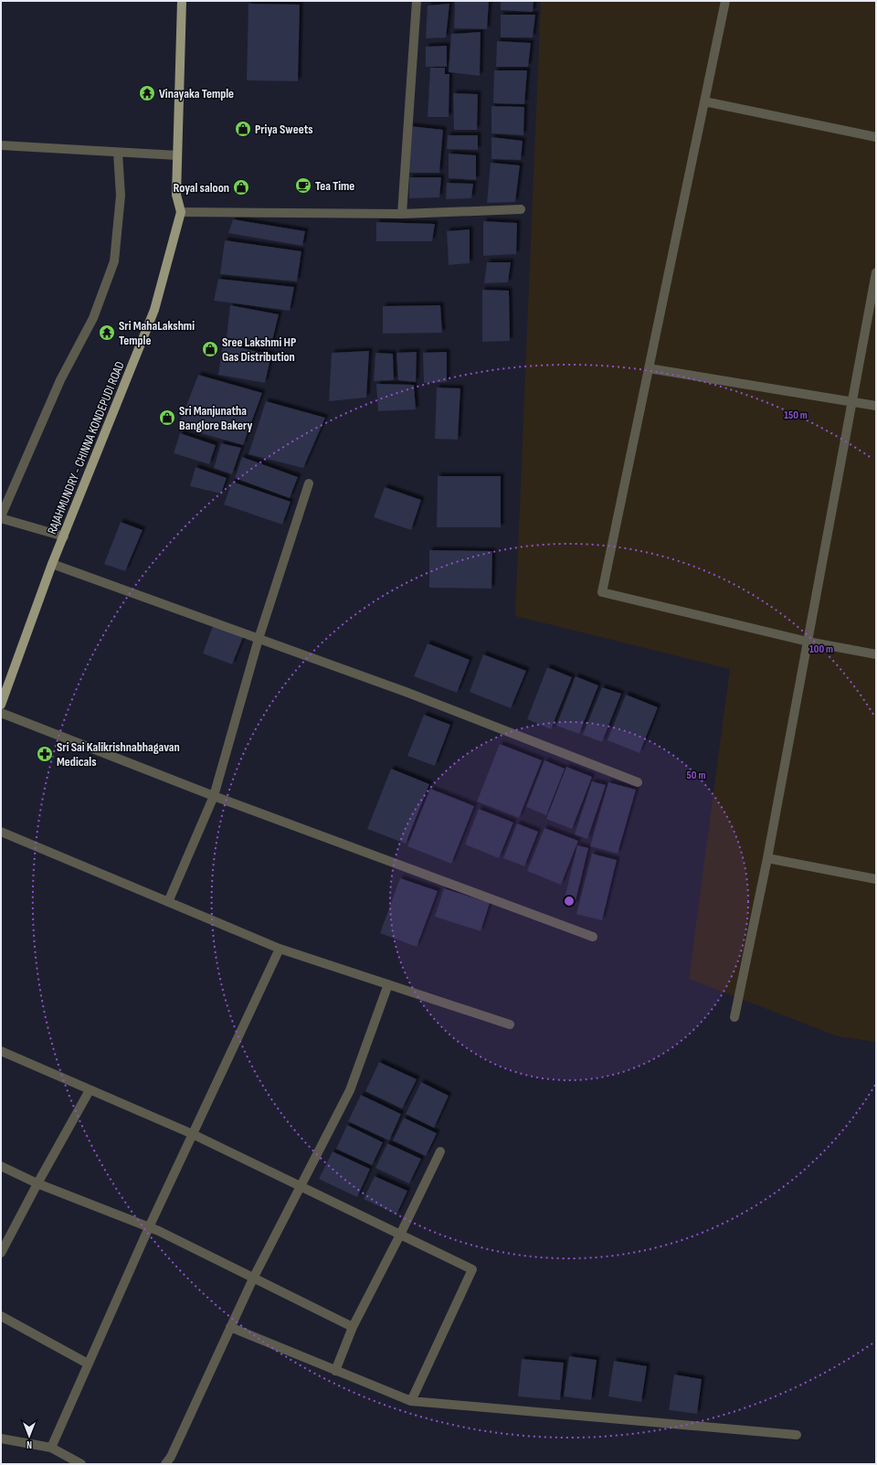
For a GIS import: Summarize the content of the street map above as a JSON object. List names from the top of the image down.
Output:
{
  "streets": {
    "main road": ["RAJAHMUNDRY - CHINNA KONDEPUDI ROAD"]
  },
  "places": {
    "temple": ["Vinayaka Temple", "Sri MahaLakshmi Temple"],
    "shop": [
      "Priya Sweets",
      "Royal saloon",
      "Sree Lakshmi HP Gas Distribution",
      "Sri Manjunatha Banglore Bakery"
    ],
    "cafe": ["Tea Time"],
    "pharmacy": ["Sri Sai Kalikrishnabhagavan Medicals"]
  },
  "north": "bottom",
  "rings": ["150 m", "100 m", "50 m"]
}
